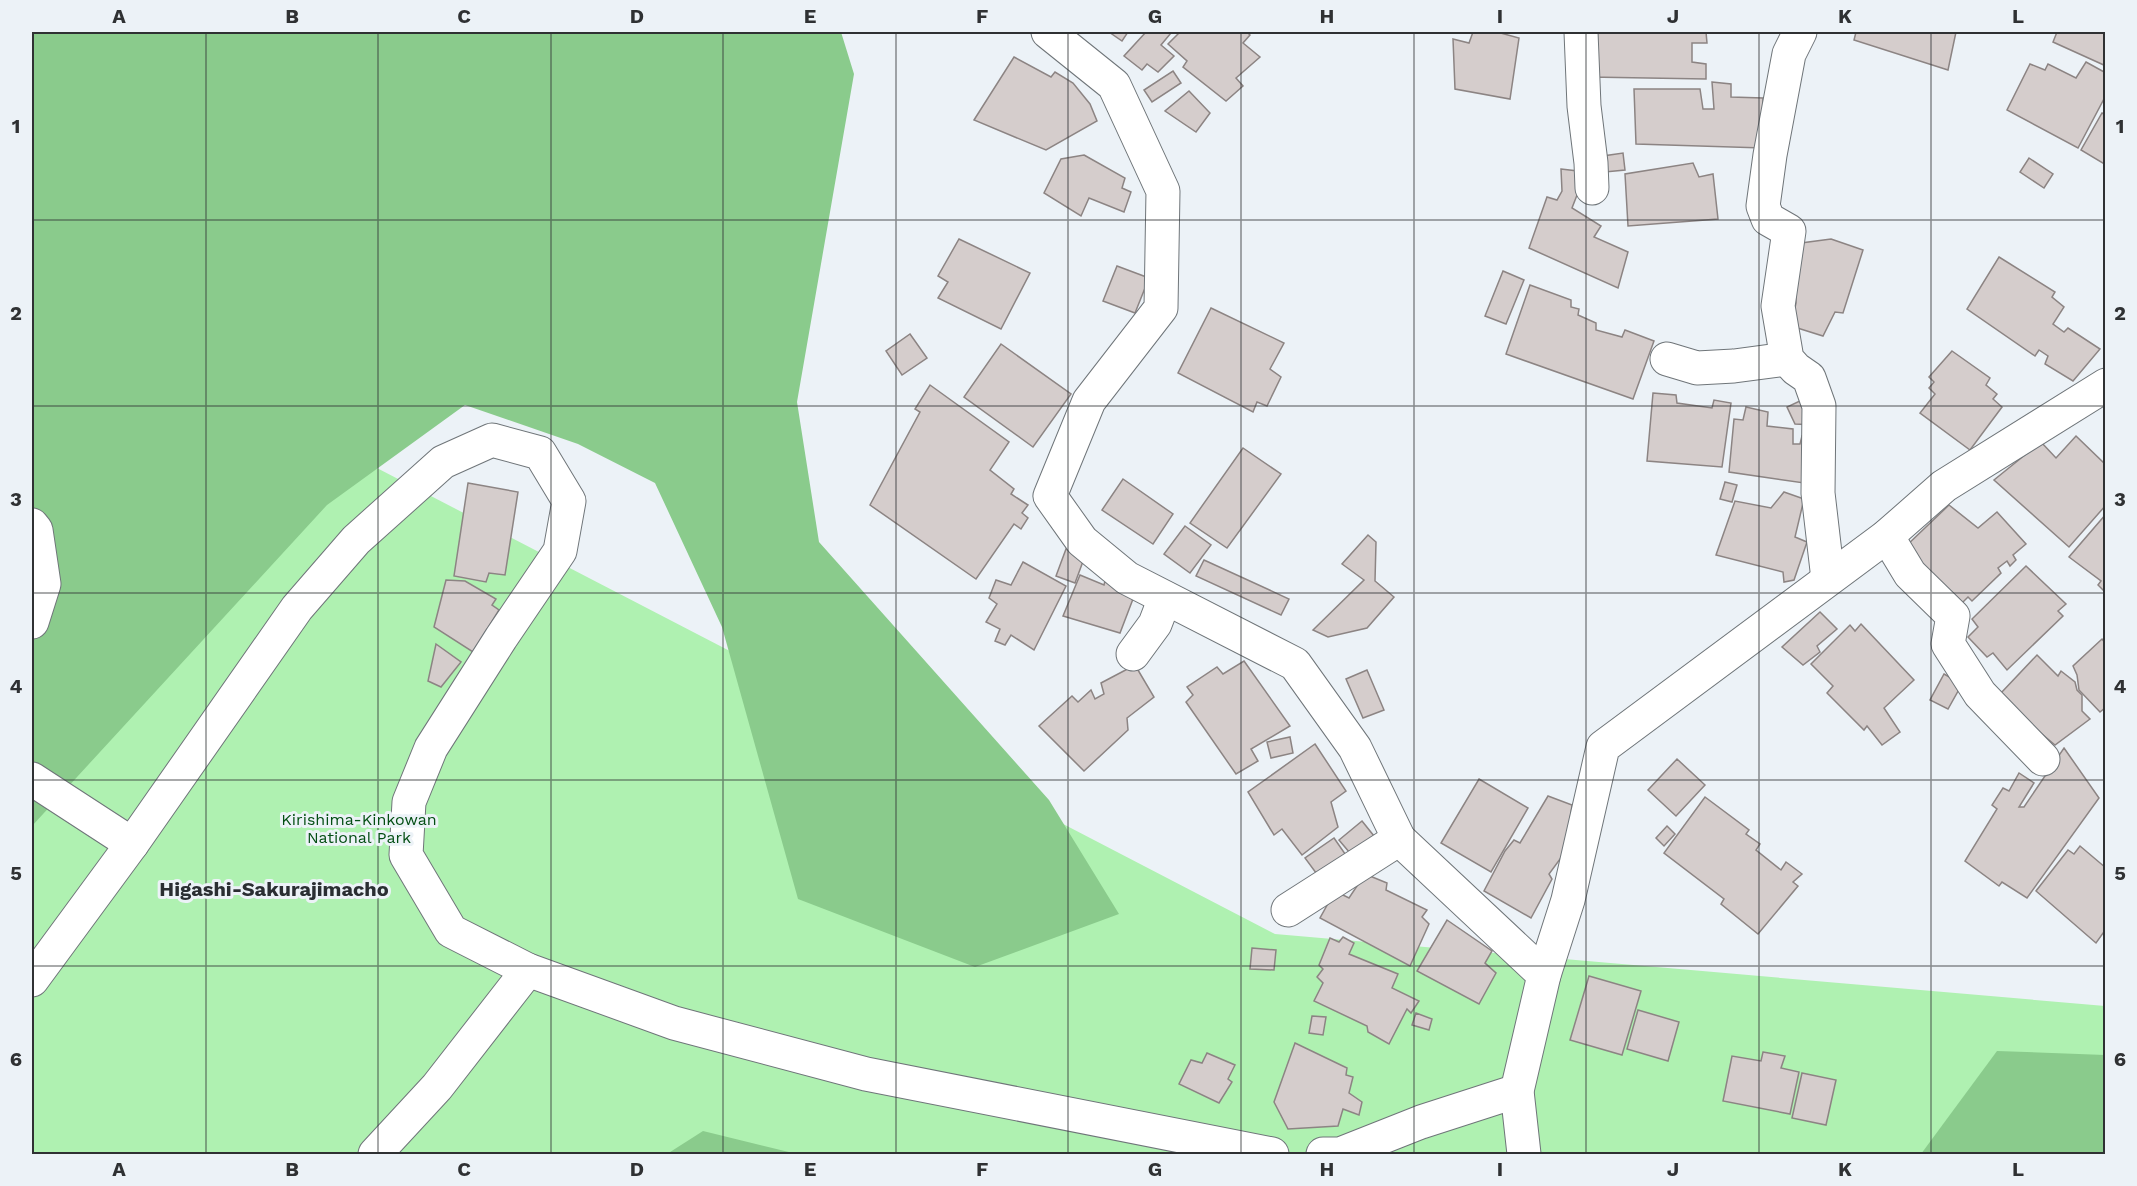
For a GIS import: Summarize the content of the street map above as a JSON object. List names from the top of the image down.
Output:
{
  "districts": ["Higashi-Sakurajimacho"],
  "parks": ["Kirishima-Kinkowan National Park"],
  "grid": {
    "columns": [
      "A",
      "B",
      "C",
      "D",
      "E",
      "F",
      "G",
      "H",
      "I",
      "J",
      "K",
      "L"
    ],
    "rows": [
      "1",
      "2",
      "3",
      "4",
      "5",
      "6"
    ]
  }
}
